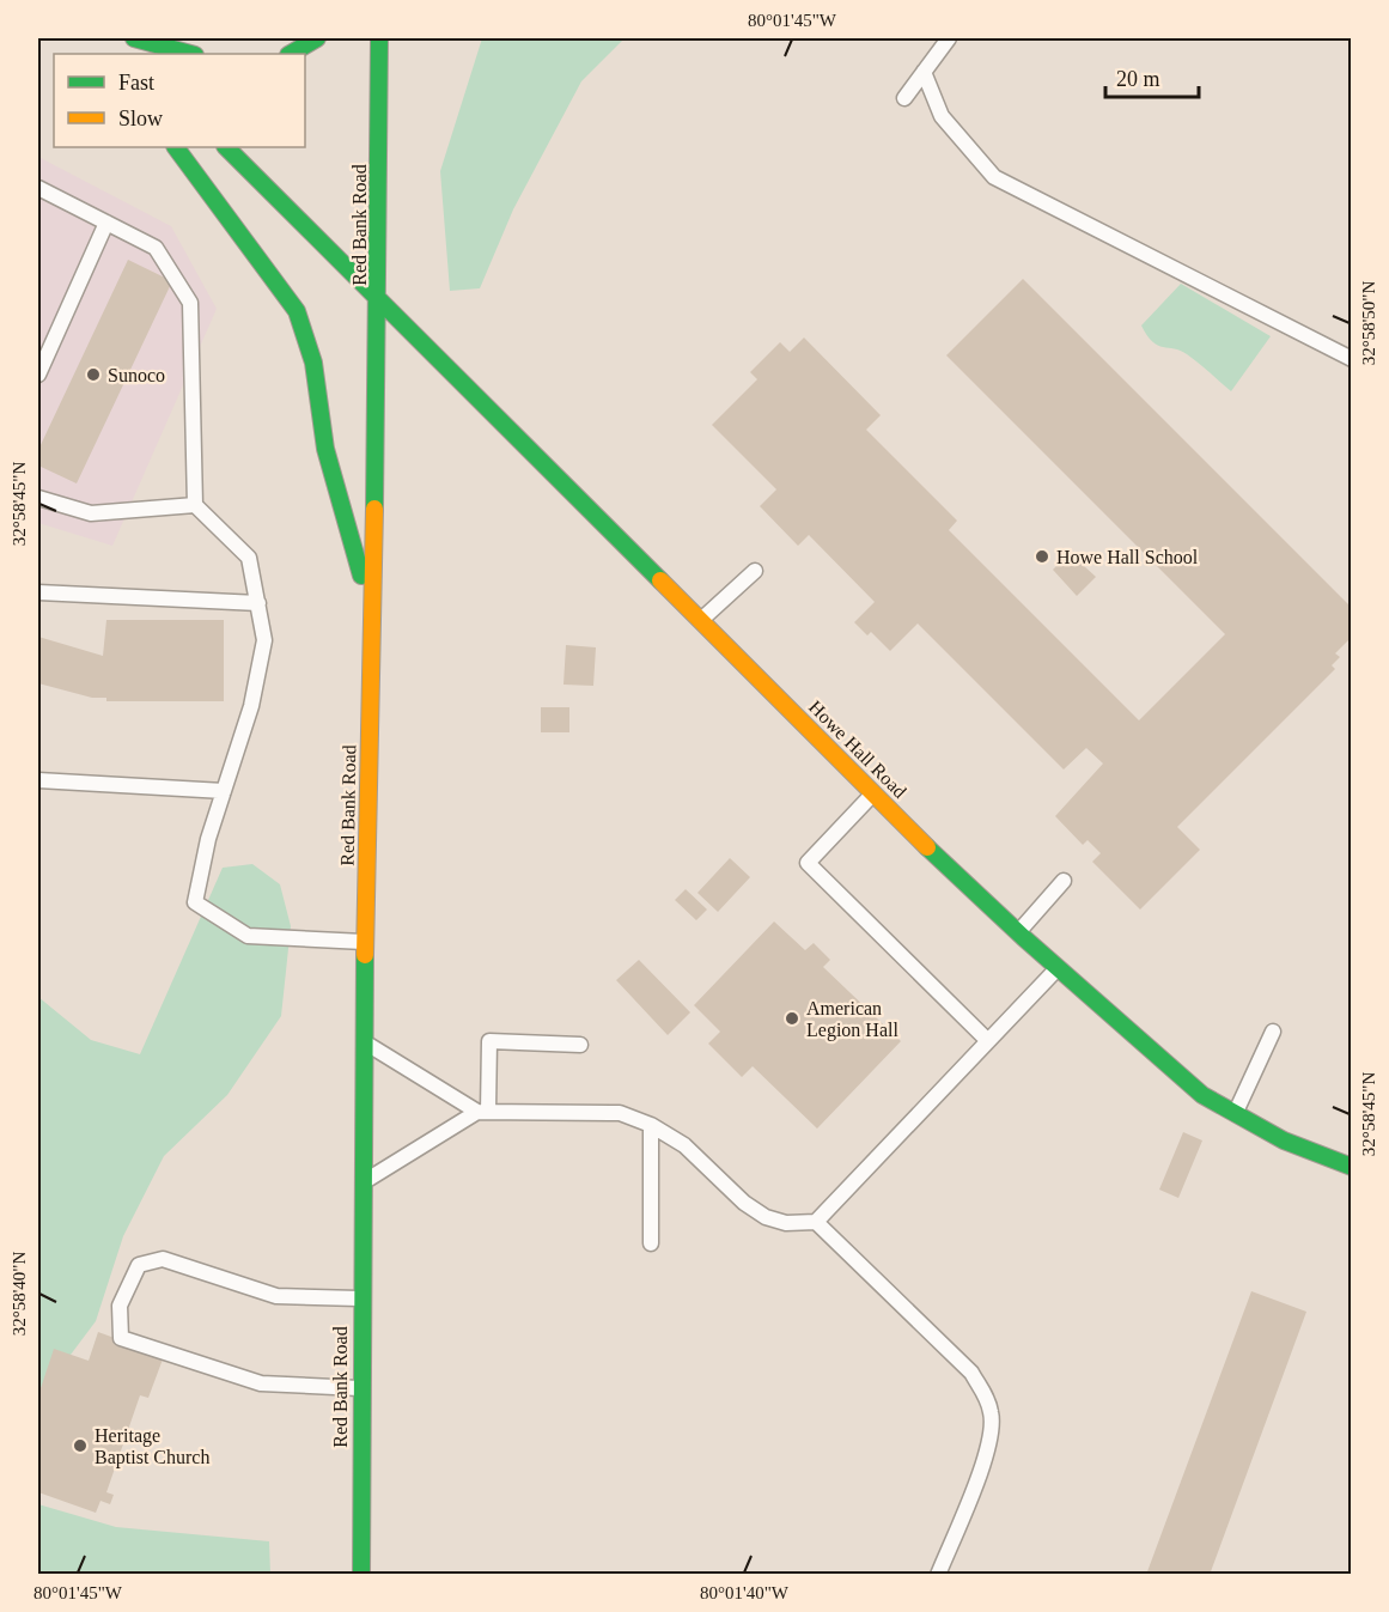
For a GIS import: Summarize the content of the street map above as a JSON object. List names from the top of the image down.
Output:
{
  "streets": {
    "main road": ["Red Bank Road", "Howe Hall Road"]
  },
  "crossings": [
    ["Red Bank Road", "Howe Hall Road"]
  ],
  "places": [
    "Sunoco",
    "Howe Hall School",
    "American Legion Hall",
    "Heritage Baptist Church"
  ],
  "legend": ["Fast", "Slow"],
  "scale_bar": "20 m",
  "coordinates": [
    "80°01'45\"W",
    "32°58'50\"N",
    "32°58'45\"N",
    "32°58'40\"N",
    "80°01'40\"W"
  ]
}
